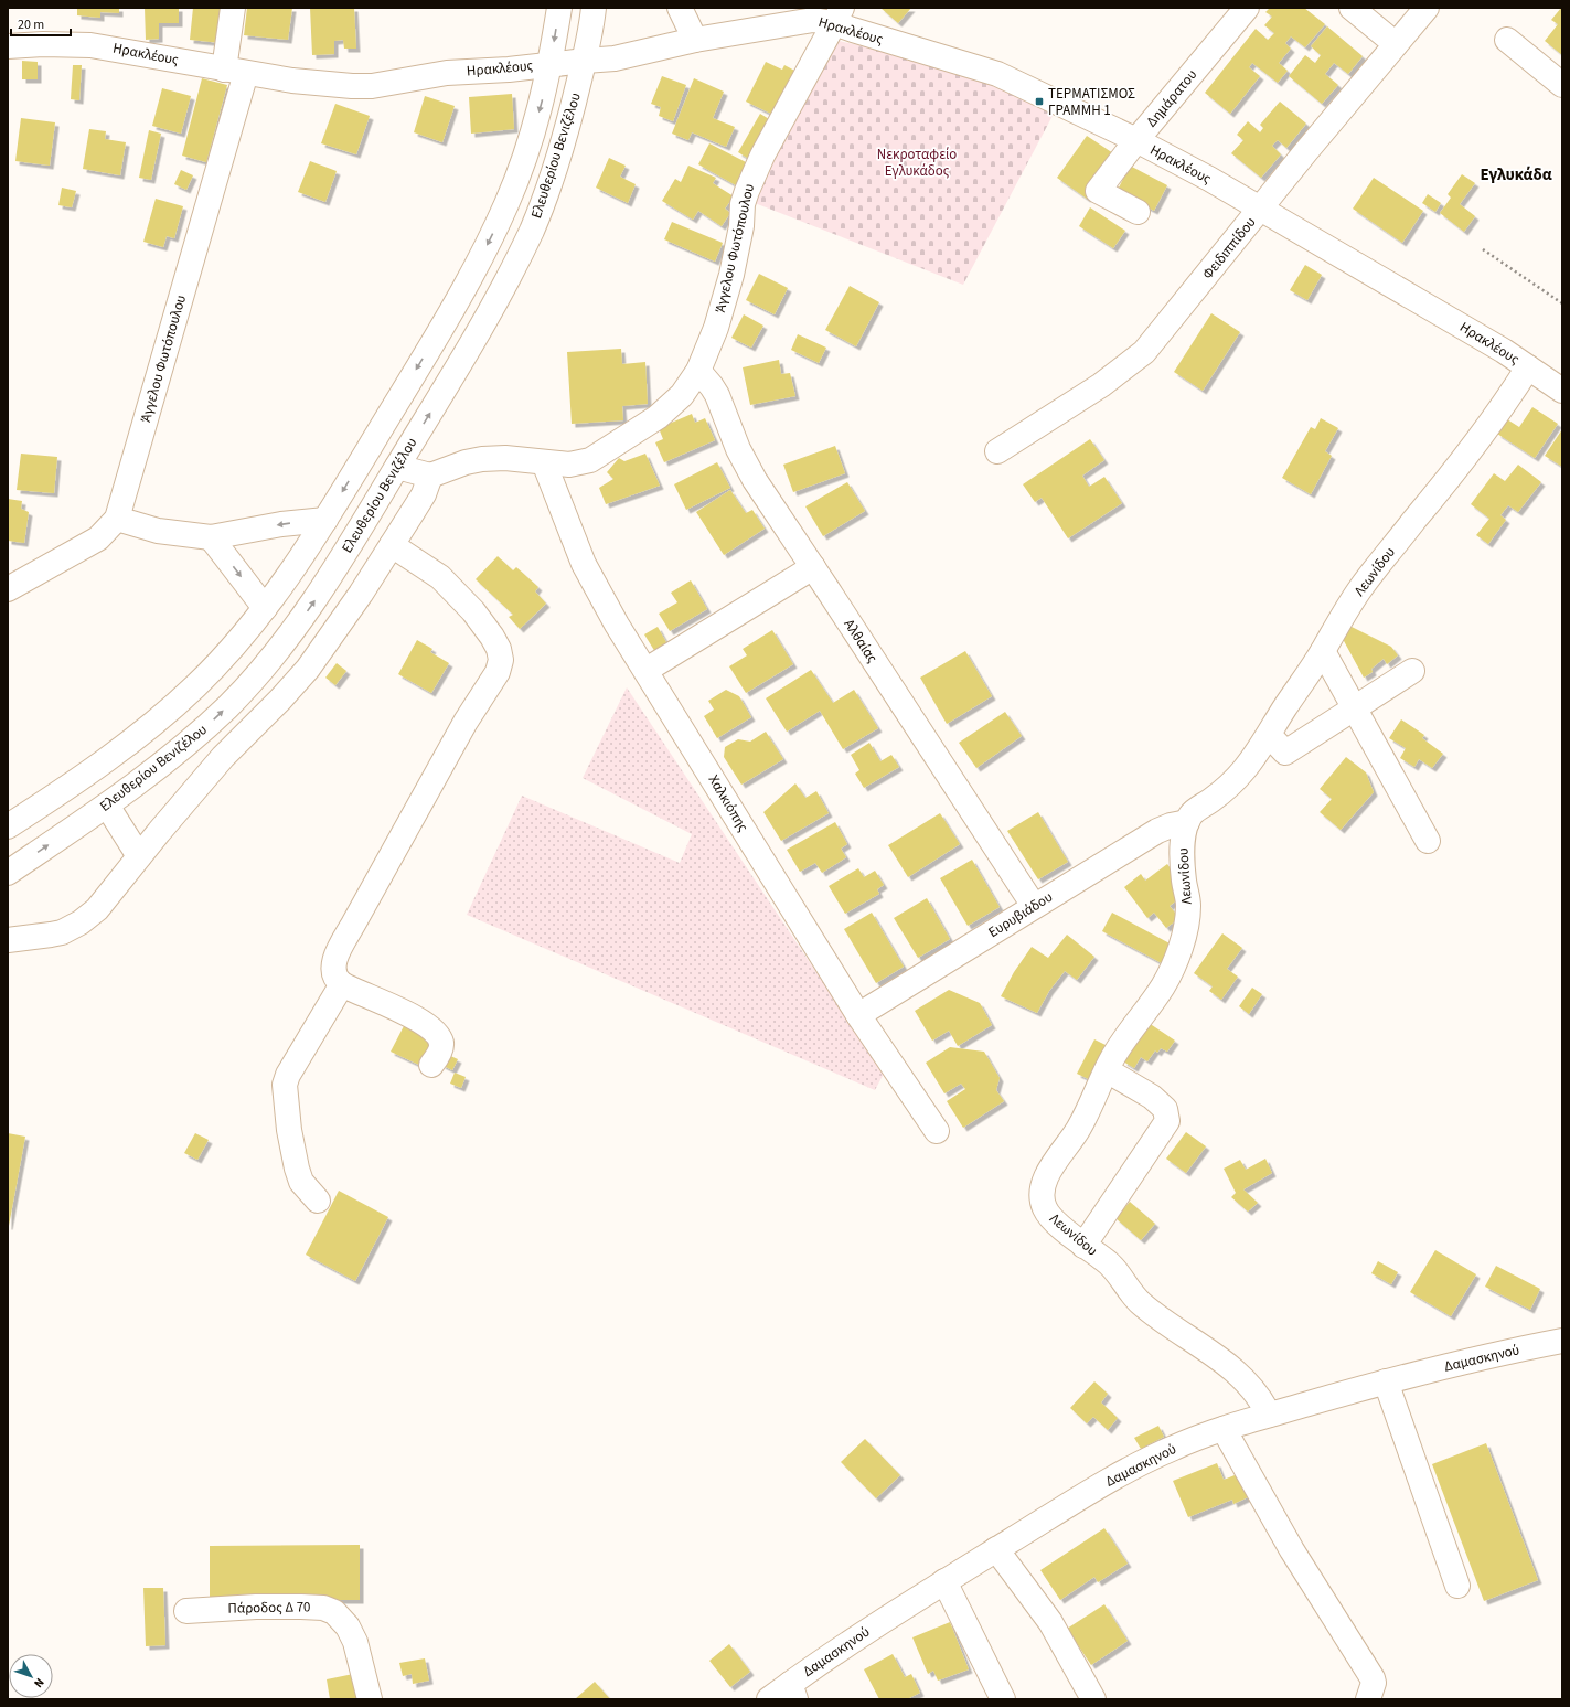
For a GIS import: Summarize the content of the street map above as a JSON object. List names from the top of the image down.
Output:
{
  "streets": {
    "street": [
      "Ηρακλέους",
      "Δημάρατου",
      "Ελευθερίου Βενιζέλου",
      "Άγγελου Φωτόπουλου",
      "Φειδιππίδου",
      "Λεωνίδου",
      "Αλθαίας",
      "Χαλκιόπης",
      "Ευρυβιάδου",
      "Δαμασκηνού",
      "Πάροδος Δ 70"
    ]
  },
  "crossings": [
    ["Ηρακλέους", "Δημάρατου"],
    ["Ηρακλέους", "Ελευθερίου Βενιζέλου"],
    ["Ηρακλέους", "Άγγελου Φωτόπουλου"],
    ["Ηρακλέους", "Φειδιππίδου"],
    ["Ηρακλέους", "Λεωνίδου"],
    ["Άγγελου Φωτόπουλου", "Αλθαίας"],
    ["Άγγελου Φωτόπουλου", "Χαλκιόπης"],
    ["Λεωνίδου", "Ευρυβιάδου"],
    ["Λεωνίδου", "Δαμασκηνού"],
    ["Αλθαίας", "Ευρυβιάδου"],
    ["Χαλκιόπης", "Ευρυβιάδου"]
  ],
  "districts": ["Εγλυκάδα"],
  "parks": ["Νεκροταφείο Εγλυκάδος"],
  "places": {
    "transit": ["ΤΕΡΜΑΤΙΣΜΟΣ ΓΡΑΜΜΗ 1"]
  },
  "scale_bar": "20 m",
  "north": "bottom right"
}
